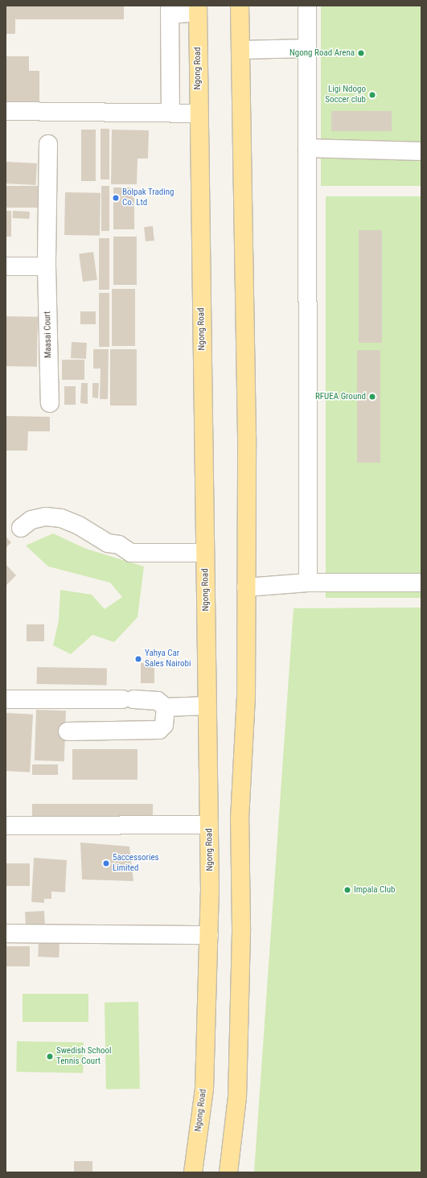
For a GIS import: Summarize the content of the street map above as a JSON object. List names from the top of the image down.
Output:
{
  "streets": {
    "main road": ["Ngong Road"],
    "street": ["Maasai Court"]
  },
  "places": [
    "Ngong Road Arena",
    "Ligi Ndogo Soccer club",
    "Bolpak Trading Co. Ltd",
    "RFUEA Ground",
    "Yahya Car Sales Nairobi",
    "5accessories Limited",
    "Impala Club",
    "Swedish School Tennis Court"
  ]
}
